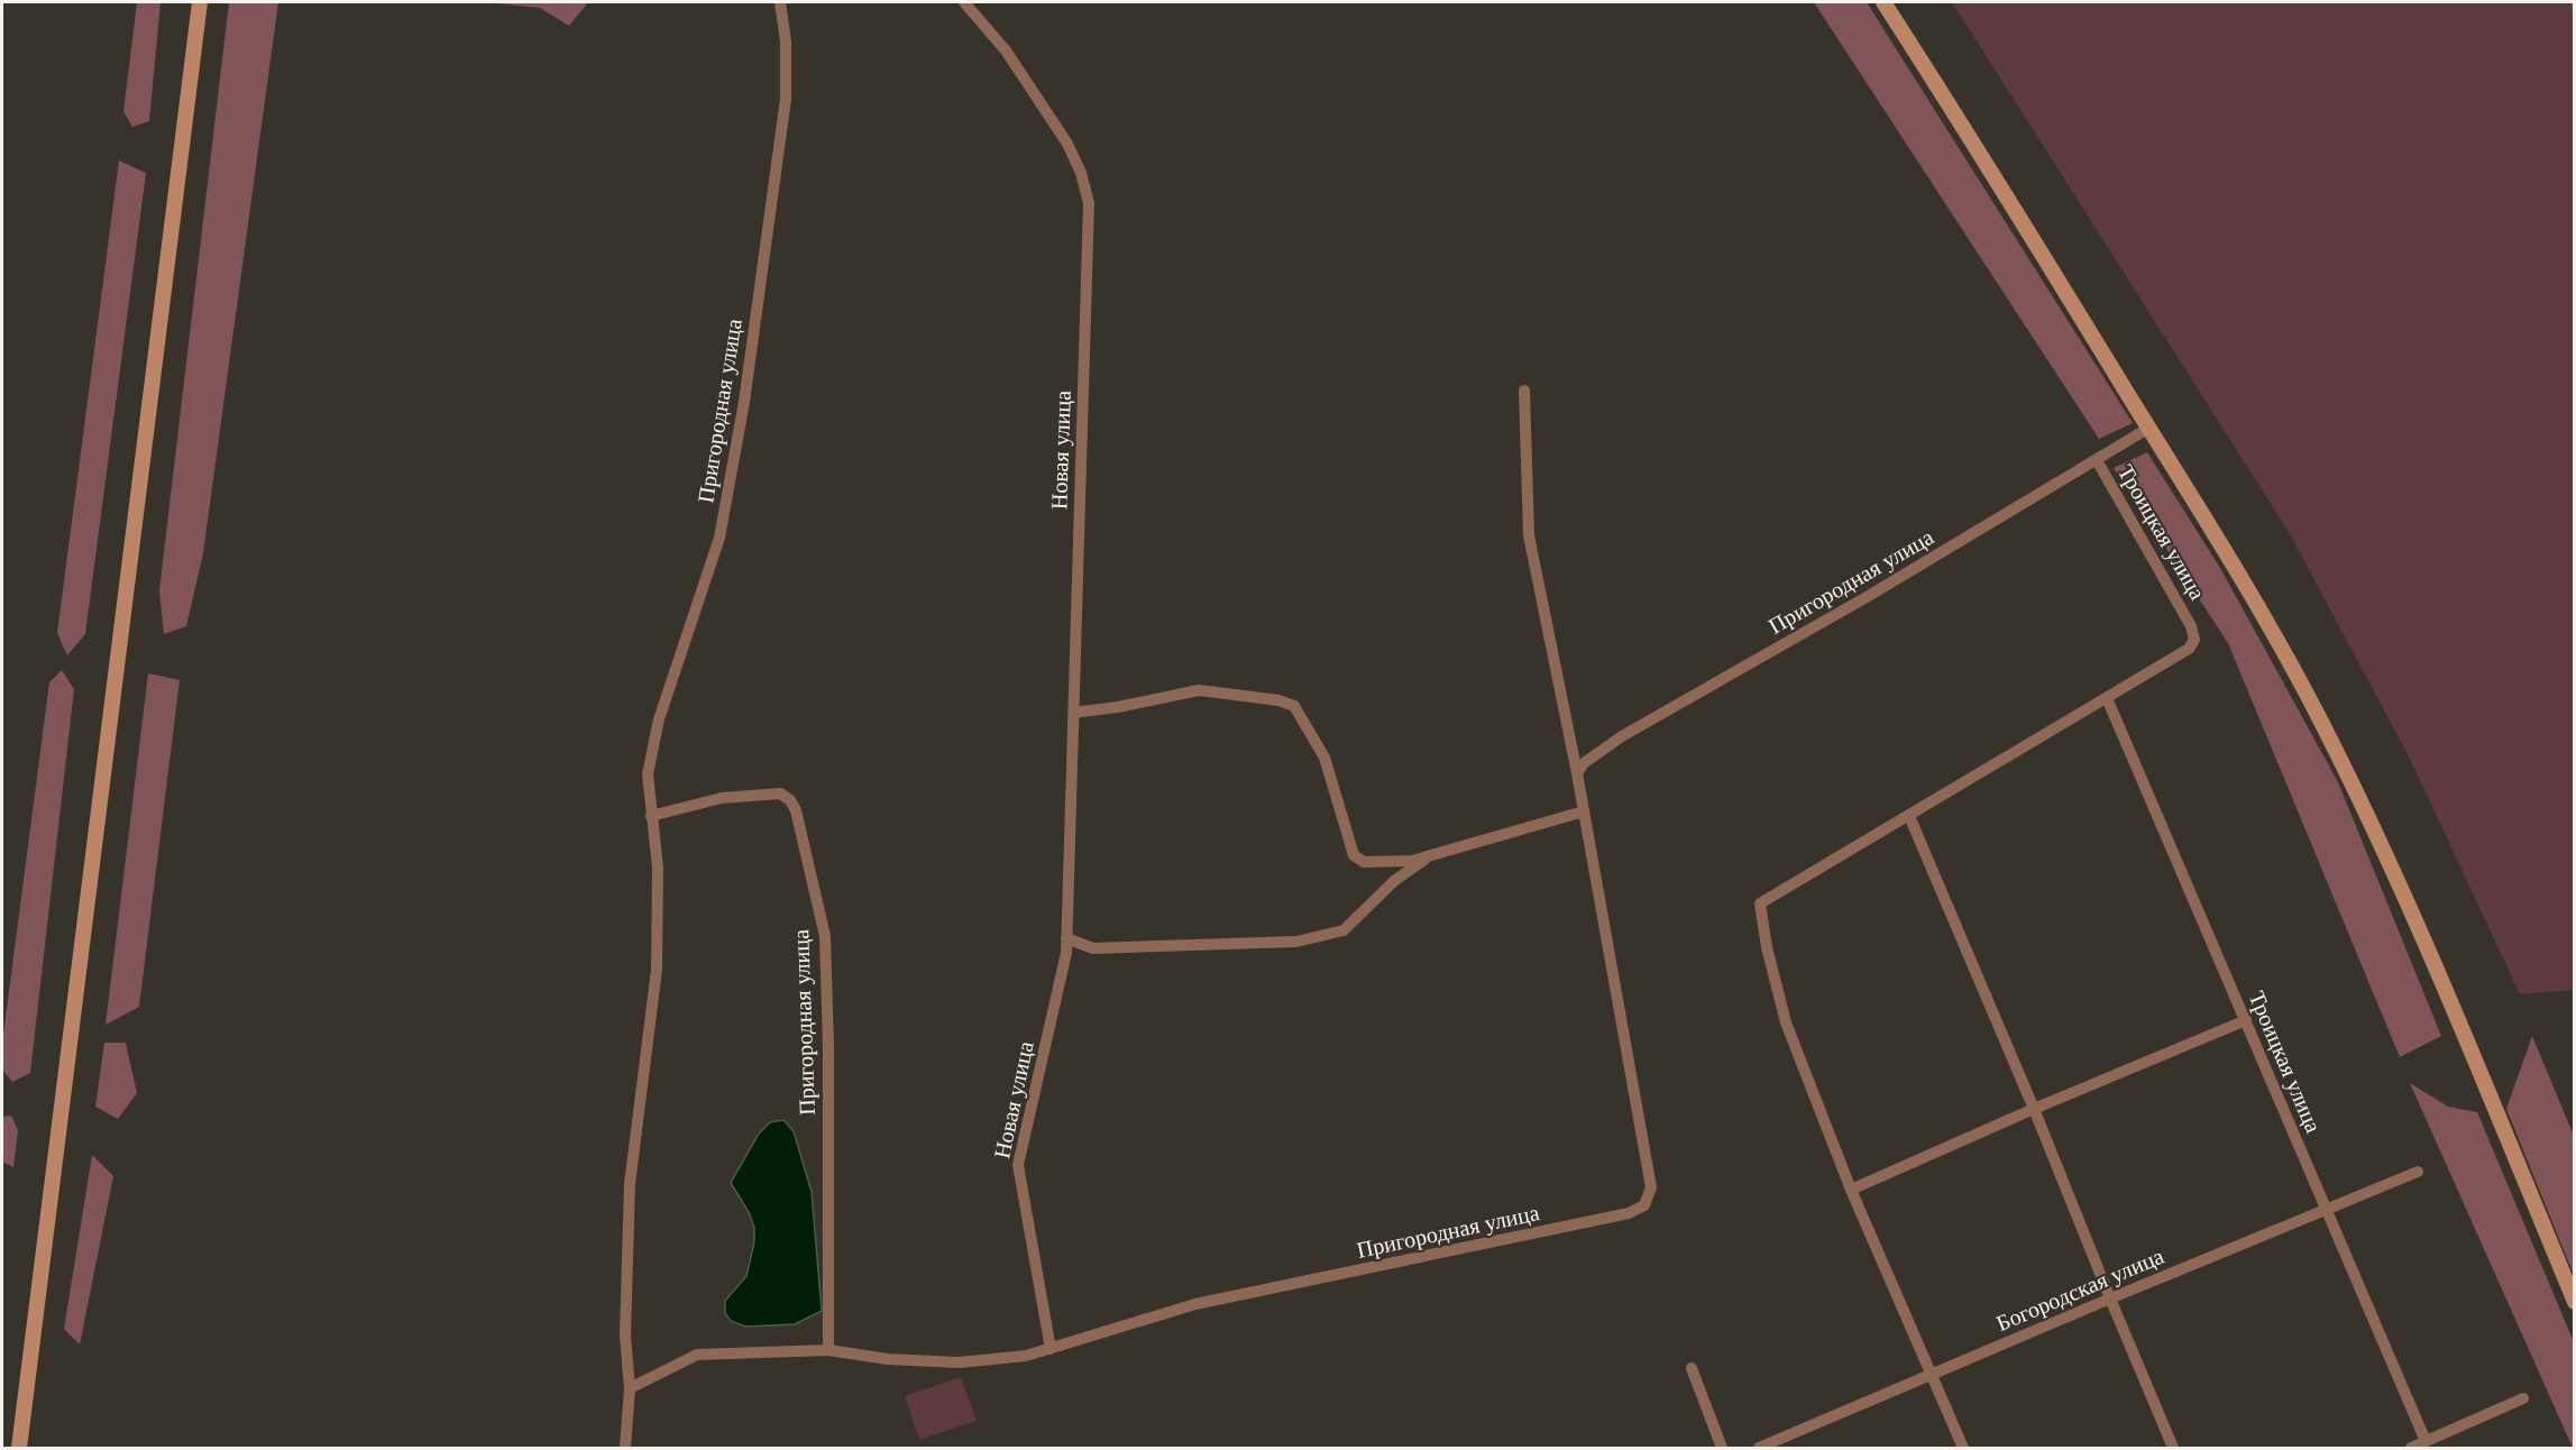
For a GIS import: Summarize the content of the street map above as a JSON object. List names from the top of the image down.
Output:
{
  "streets": {
    "street": [
      "Пригородная улица",
      "Новая улица",
      "Троицкая улица",
      "Богородская улица"
    ]
  },
  "crossings": [
    ["Пригородная улица", "Новая улица"],
    ["Пригородная улица", "Троицкая улица"],
    ["Троицкая улица", "Богородская улица"]
  ]
}
